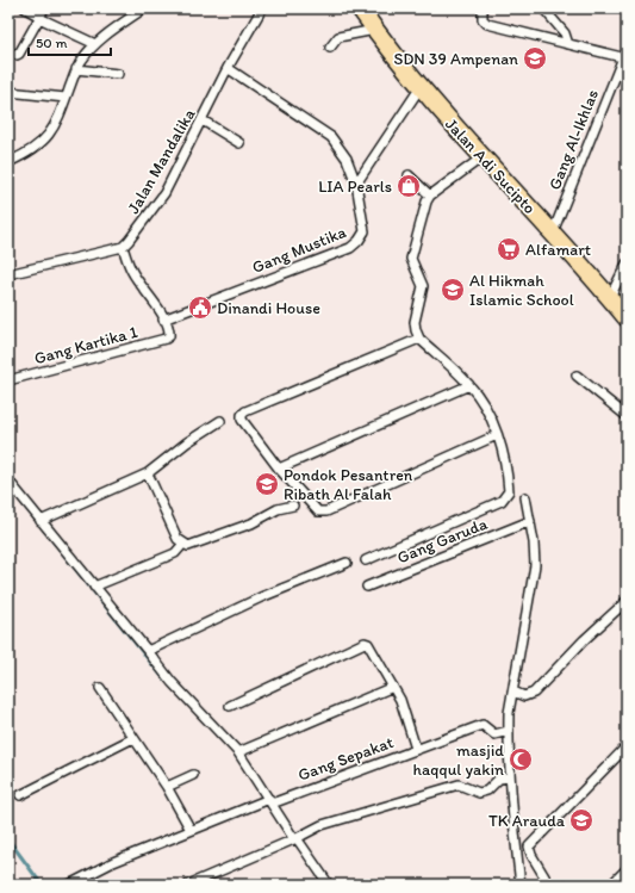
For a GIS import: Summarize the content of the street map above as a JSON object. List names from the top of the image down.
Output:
{
  "streets": {
    "highway": ["Jalan Adi Sucipto"],
    "street": [
      "Gang Al-Ikhlas",
      "Jalan Mandalika",
      "Gang Mustika",
      "Gang Kartika 1",
      "Gang Garuda",
      "Gang Sepakat"
    ]
  },
  "crossings": [
    ["Gang Al-Ikhlas", "Jalan Adi Sucipto"],
    ["Jalan Mandalika", "Gang Mustika"],
    ["Gang Mustika", "Gang Kartika 1"]
  ],
  "places": {
    "school or university": [
      "SDN 39 Ampenan",
      "Al Hikmah Islamic School",
      "Pondok Pesantren Ribath Al Falah",
      "TK Arauda"
    ],
    "shop": ["LIA Pearls"],
    "supermarket": ["Alfamart"],
    "public building": ["Dinandi House"],
    "mosque": ["masjid haqqul yakin"]
  },
  "scale_bar": "50 m"
}
